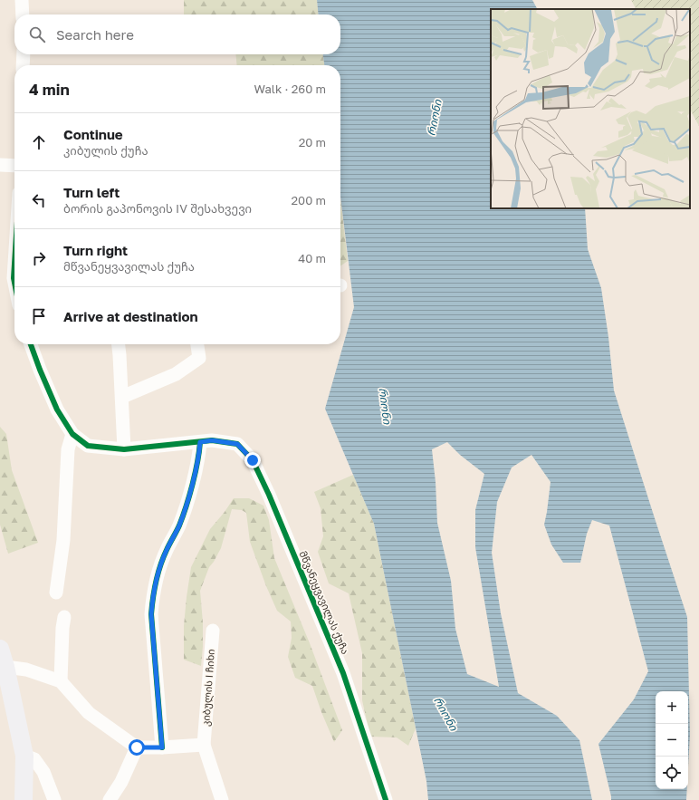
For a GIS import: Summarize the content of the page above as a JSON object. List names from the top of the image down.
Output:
{
  "streets": {
    "street": ["მწვანეყვავილას ქუჩა", "კიბულის I ჩიხი"]
  },
  "water": ["რიონი"],
  "page": {
    "search": "Search here",
    "heading": ["4 min", "Walk · 260 m"],
    "list": [
      ["Continue", "კიბულის ქუჩა", "20 m"],
      ["Turn left", "ბორის გაპონოვის IV შესახვევი", "200 m"],
      ["Turn right", "მწვანეყვავილას ქუჩა", "40 m"],
      "Arrive at destination"
    ],
    "map_buttons": ["+", "−"]
  }
}
